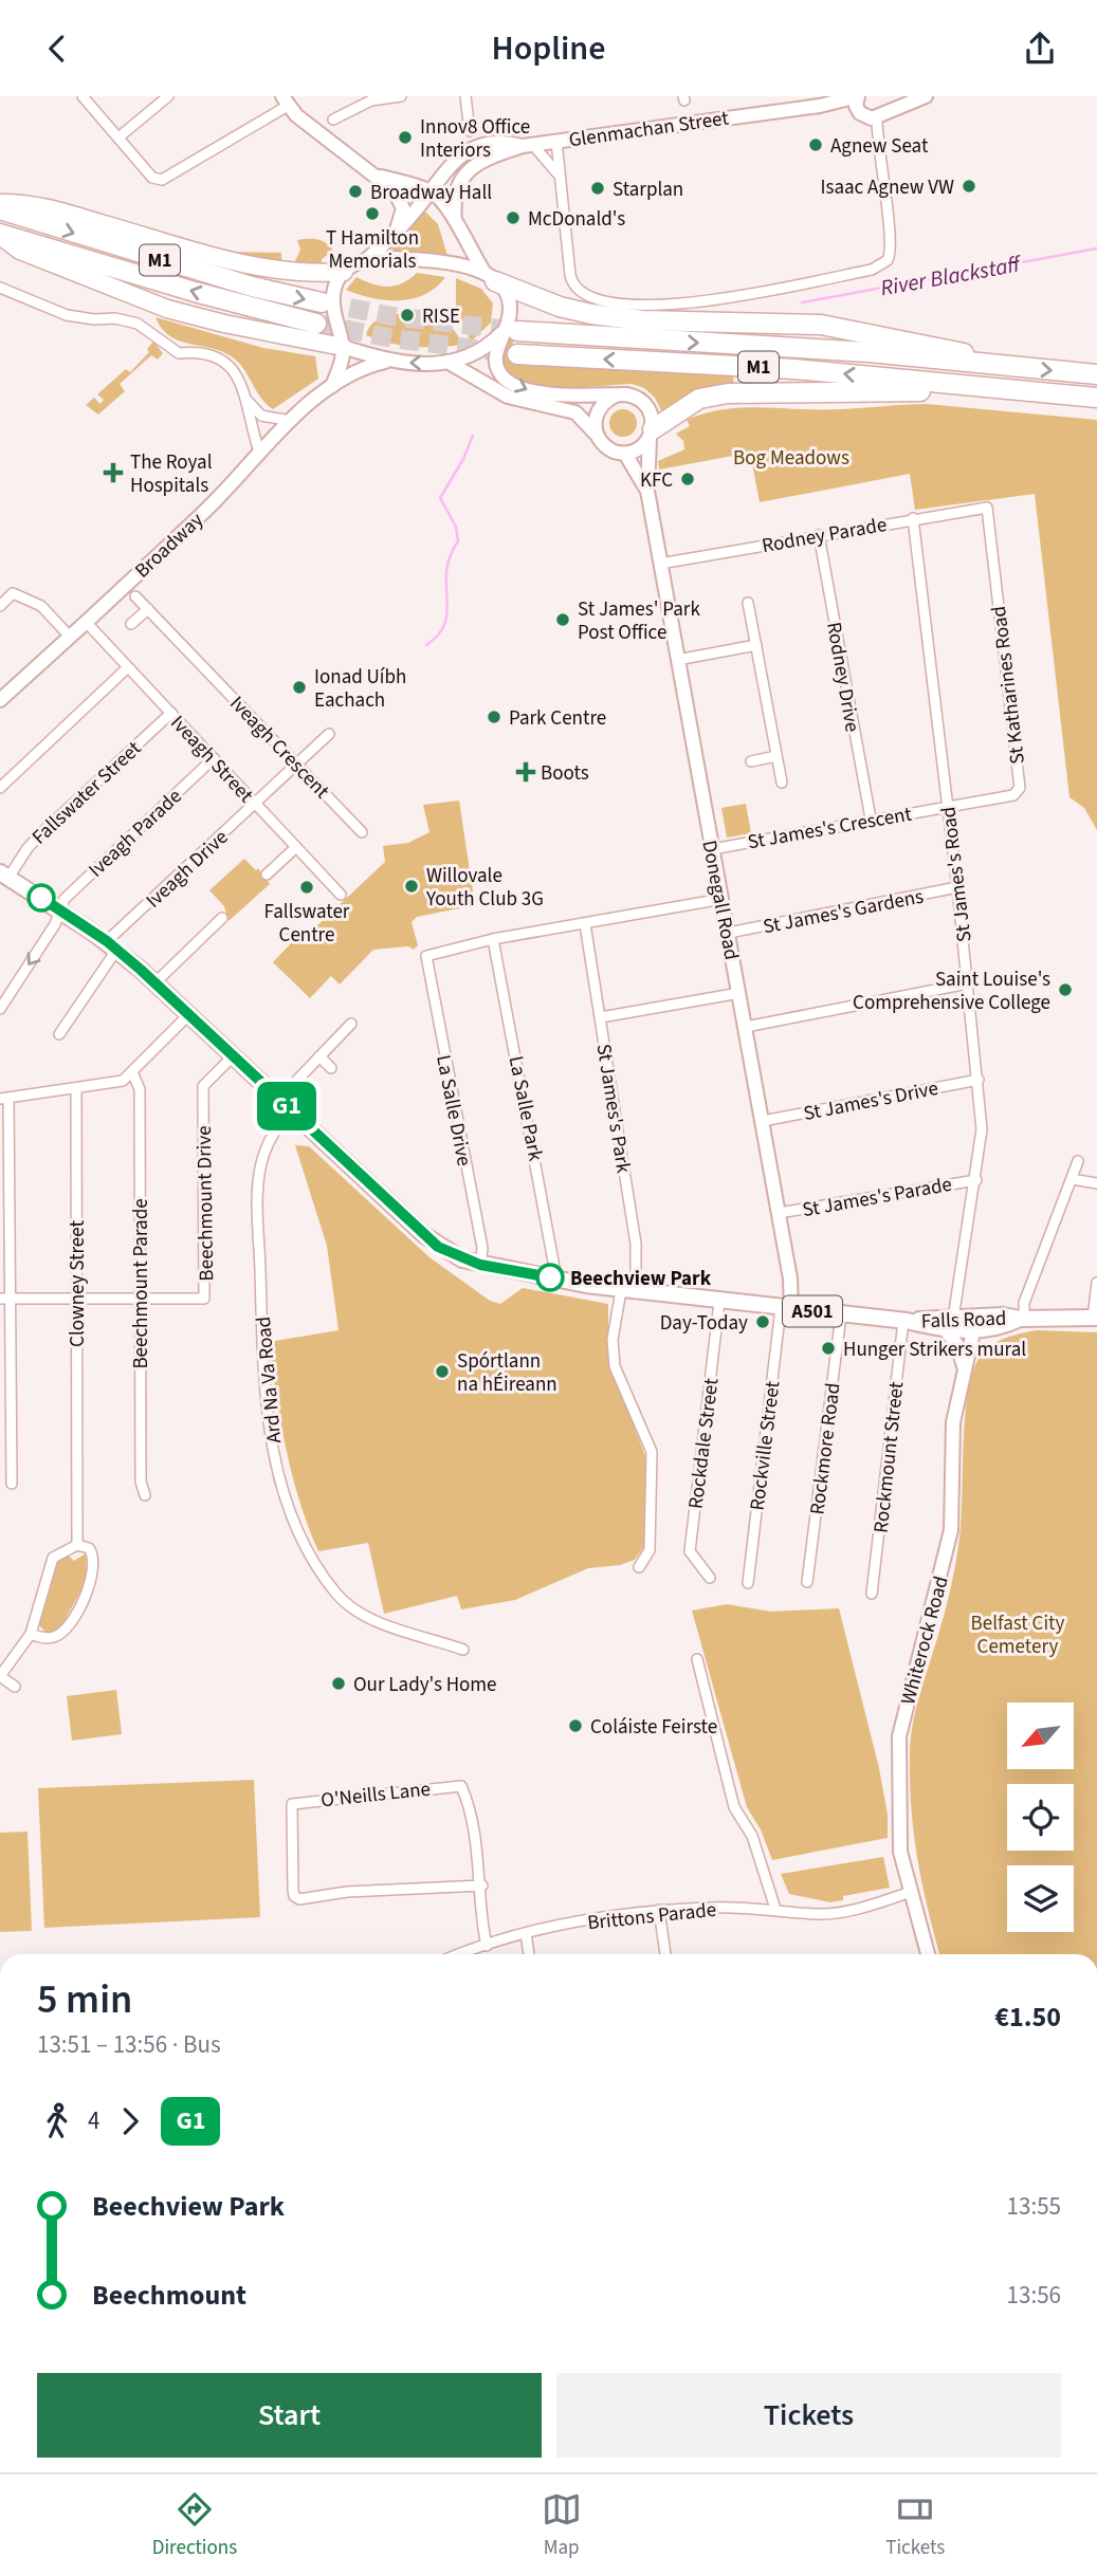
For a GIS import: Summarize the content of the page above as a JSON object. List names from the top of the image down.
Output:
{
  "streets": {
    "highway": ["M1"],
    "main road": ["A501", "Falls Road"],
    "street": [
      "Glenmachan Street",
      "Rodney Parade",
      "Broadway",
      "Rodney Drive",
      "St Katharines Road",
      "Iveagh Crescent",
      "Iveagh Street",
      "Fallswater Street",
      "St James's Crescent",
      "Iveagh Parade",
      "Iveagh Drive",
      "St James's Road",
      "Donegall Road",
      "St James's Gardens",
      "St James's Drive",
      "La Salle Park",
      "St James's Park",
      "La Salle Drive",
      "St James's Parade",
      "Beechmount Drive",
      "Clowney Street",
      "Beechmount Parade",
      "Ard Na Va Road",
      "Rockdale Street",
      "Rockville Street",
      "Rockmore Road",
      "Rockmount Street",
      "Whiterock Road",
      "O'Neills Lane",
      "Brittons Parade"
    ]
  },
  "crossings": [
    ["Rodney Parade", "Rodney Drive"],
    ["Rodney Parade", "St Katharines Road"],
    ["Rodney Parade", "St James's Road"],
    ["Rodney Parade", "Donegall Road"],
    ["Broadway", "Iveagh Street"],
    ["Rodney Drive", "St James's Crescent"],
    ["St Katharines Road", "St James's Crescent"],
    ["St Katharines Road", "St James's Road"],
    ["Iveagh Crescent", "Iveagh Drive"],
    ["Iveagh Street", "Fallswater Street"],
    ["Iveagh Street", "Iveagh Parade"],
    ["Iveagh Street", "Iveagh Drive"],
    ["Fallswater Street", "Falls Road"],
    ["St James's Crescent", "St James's Road"],
    ["St James's Crescent", "Donegall Road"],
    ["Iveagh Parade", "Falls Road"],
    ["Iveagh Drive", "Falls Road"],
    ["St James's Road", "St James's Gardens"],
    ["St James's Road", "St James's Drive"],
    ["St James's Road", "St James's Parade"],
    ["St James's Road", "Falls Road"],
    ["Donegall Road", "St James's Gardens"],
    ["Donegall Road", "St James's Drive"],
    ["Donegall Road", "St James's Parade"],
    ["Donegall Road", "Falls Road"],
    ["Donegall Road", "Rockville Street"],
    ["La Salle Park", "La Salle Drive"],
    ["La Salle Park", "Falls Road"],
    ["St James's Park", "Falls Road"],
    ["La Salle Drive", "Falls Road"],
    ["Beechmount Drive", "Beechmount Parade"],
    ["Beechmount Drive", "Falls Road"],
    ["Falls Road", "Ard Na Va Road"],
    ["Falls Road", "Rockdale Street"],
    ["Falls Road", "Rockville Street"],
    ["Falls Road", "Rockmore Road"],
    ["Falls Road", "Rockmount Street"],
    ["Falls Road", "Whiterock Road"],
    ["Whiterock Road", "Brittons Parade"],
    ["O'Neills Lane", "Brittons Parade"]
  ],
  "water": ["River Blackstaff"],
  "parks": ["Bog Meadows", "Belfast City Cemetery"],
  "places": {
    "other": [
      "Innov8 Office Interiors",
      "Agnew Seat",
      "Isaac Agnew VW",
      "Starplan",
      "Broadway Hall",
      "T Hamilton Memorials",
      "McDonald's",
      "RISE",
      "KFC",
      "St James' Park Post Office",
      "Ionad Uíbh Eachach",
      "Park Centre",
      "Willovale Youth Club 3G",
      "Fallswater Centre",
      "Saint Louise's Comprehensive College",
      "Beechview Park",
      "Day-Today",
      "Hunger Strikers mural",
      "Spórtlann na hÉireann",
      "Our Lady's Home",
      "Coláiste Feirste"
    ],
    "health": ["The Royal Hospitals", "Boots"]
  },
  "lines": ["bus line G1"],
  "north": "bottom left",
  "page": {
    "header": "Hopline",
    "on_map": "G1",
    "heading": ["5 min", "13:51 – 13:56 · Bus", "€1.50"],
    "legs": ["4", "G1"],
    "list": [
      {
        "name": "Beechview Park",
        "value": "13:55"
      },
      {
        "name": "Beechmount",
        "value": "13:56"
      }
    ],
    "buttons": ["Start", "Tickets"],
    "tabs": ["Directions", "Map", "Tickets"]
  }
}
